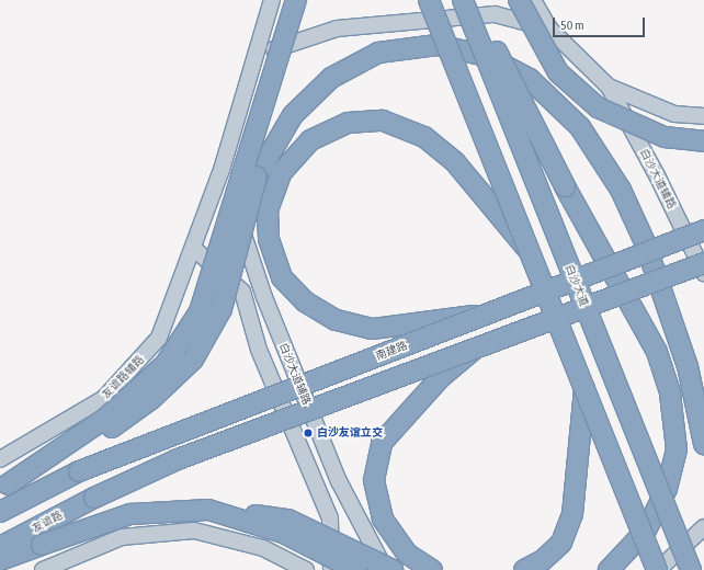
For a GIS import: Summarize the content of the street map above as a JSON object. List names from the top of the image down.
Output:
{
  "streets": {
    "highway": ["白沙大道", "南建路", "友谊路"],
    "main road": ["白沙大道辅路", "友谊路辅路"]
  },
  "crossings": [
    ["白沙大道辅路", "友谊路辅路"]
  ],
  "places": ["白沙友谊立交"],
  "scale_bar": "50 m"
}
